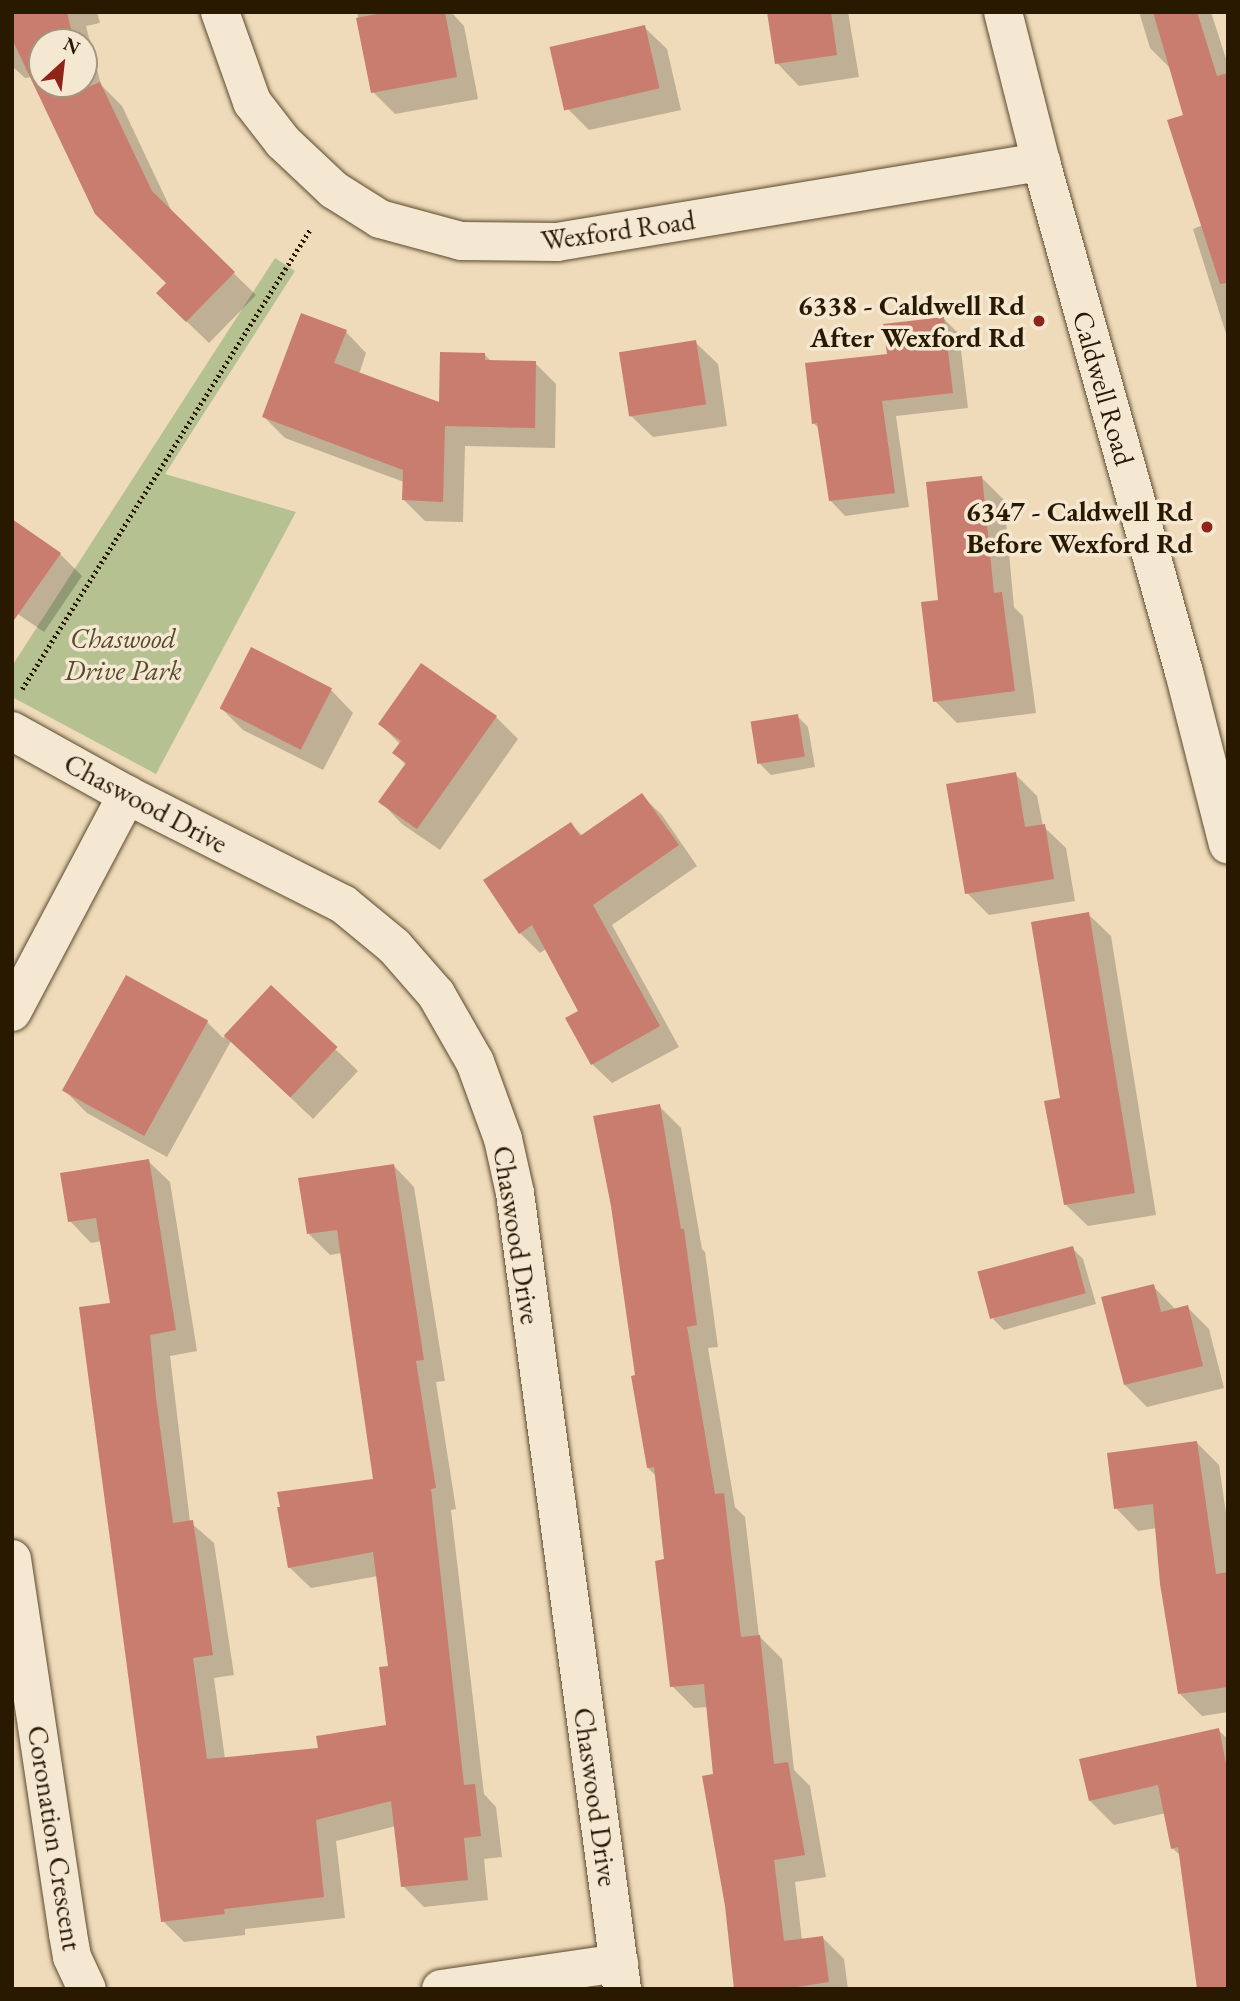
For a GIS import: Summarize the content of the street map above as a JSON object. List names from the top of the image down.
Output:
{
  "streets": {
    "street": [
      "Wexford Road",
      "Caldwell Road",
      "Chaswood Drive",
      "Coronation Crescent"
    ]
  },
  "crossings": [
    ["Wexford Road", "Caldwell Road"]
  ],
  "parks": ["Chaswood Drive Park"],
  "places": ["6338 - Caldwell Rd After Wexford Rd", "6347 - Caldwell Rd Before Wexford Rd"],
  "north": "top right"
}
